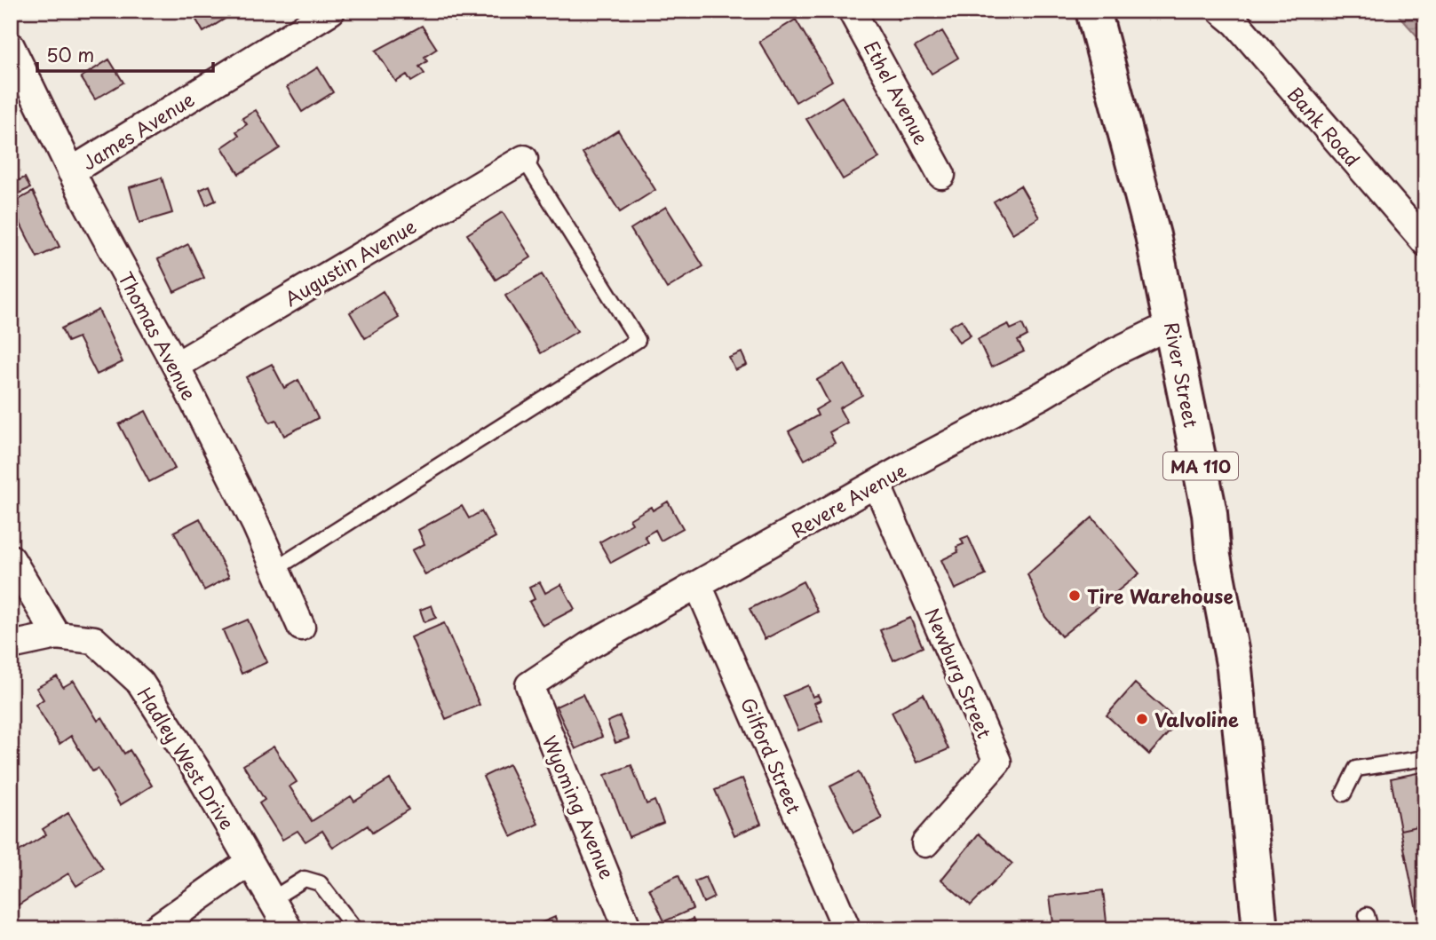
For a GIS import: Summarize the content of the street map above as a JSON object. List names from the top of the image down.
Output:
{
  "streets": {
    "main road": ["River Street", "MA 110"],
    "street": [
      "Ethel Avenue",
      "Bank Road",
      "James Avenue",
      "Augustin Avenue",
      "Thomas Avenue",
      "Revere Avenue",
      "Newburg Street",
      "Gilford Street",
      "Hadley West Drive",
      "Wyoming Avenue"
    ]
  },
  "crossings": [
    ["James Avenue", "Thomas Avenue"],
    ["Augustin Avenue", "Thomas Avenue"],
    ["River Street", "Revere Avenue"],
    ["Revere Avenue", "Newburg Street"],
    ["Revere Avenue", "Gilford Street"],
    ["Revere Avenue", "Wyoming Avenue"]
  ],
  "places": ["Tire Warehouse", "Valvoline"],
  "scale_bar": "50 m"
}
